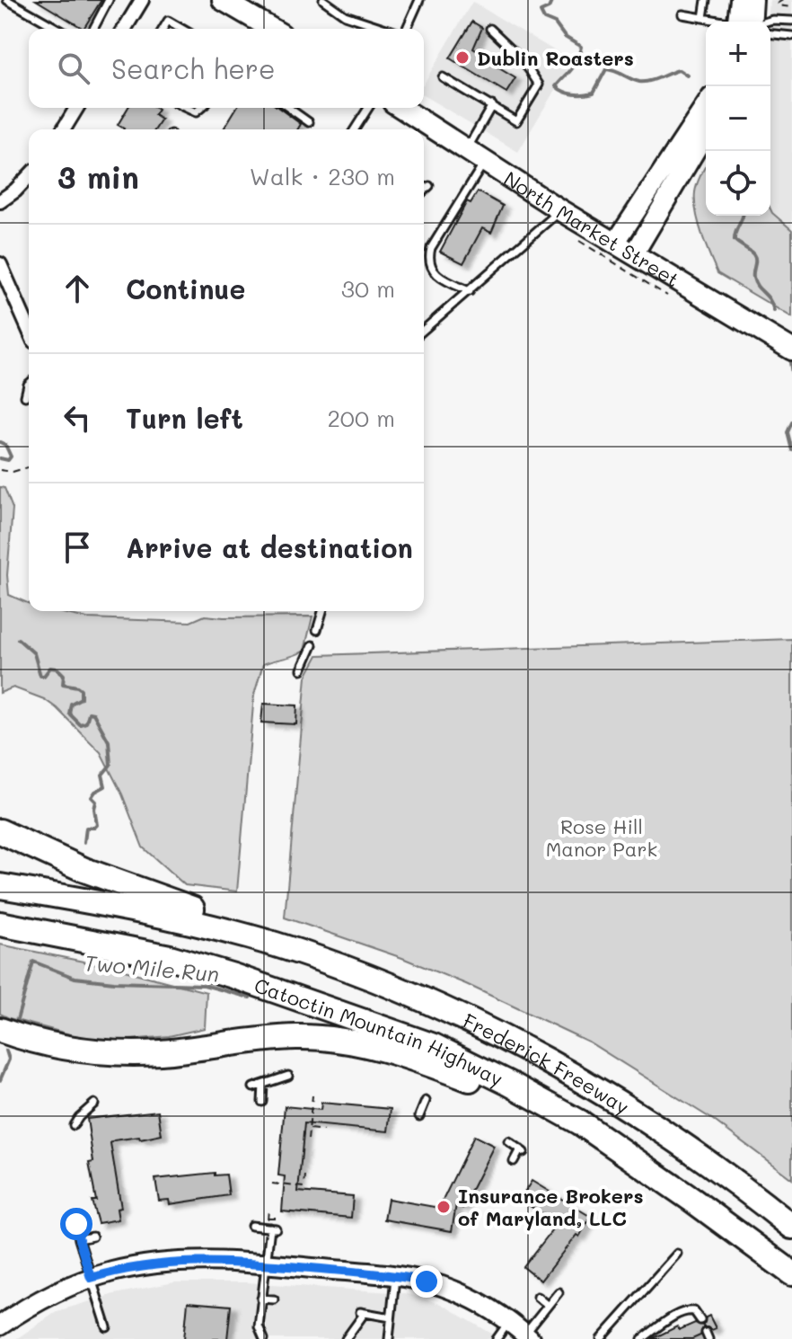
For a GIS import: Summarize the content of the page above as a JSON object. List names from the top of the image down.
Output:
{
  "streets": {
    "highway": ["Catoctin Mountain Highway", "Frederick Freeway"],
    "main road": ["North Market Street"]
  },
  "crossings": [
    ["Catoctin Mountain Highway", "Frederick Freeway"]
  ],
  "water": ["Two Mile Run"],
  "parks": ["Rose Hill Manor Park"],
  "places": ["Dublin Roasters", "Insurance Brokers of Maryland, LLC"],
  "page": {
    "map_buttons": ["+", "−"],
    "search": "Search here",
    "heading": ["3 min", "Walk · 230 m"],
    "list": [
      ["Continue", "30 m"],
      ["Turn left", "200 m"],
      "Arrive at destination"
    ]
  }
}
